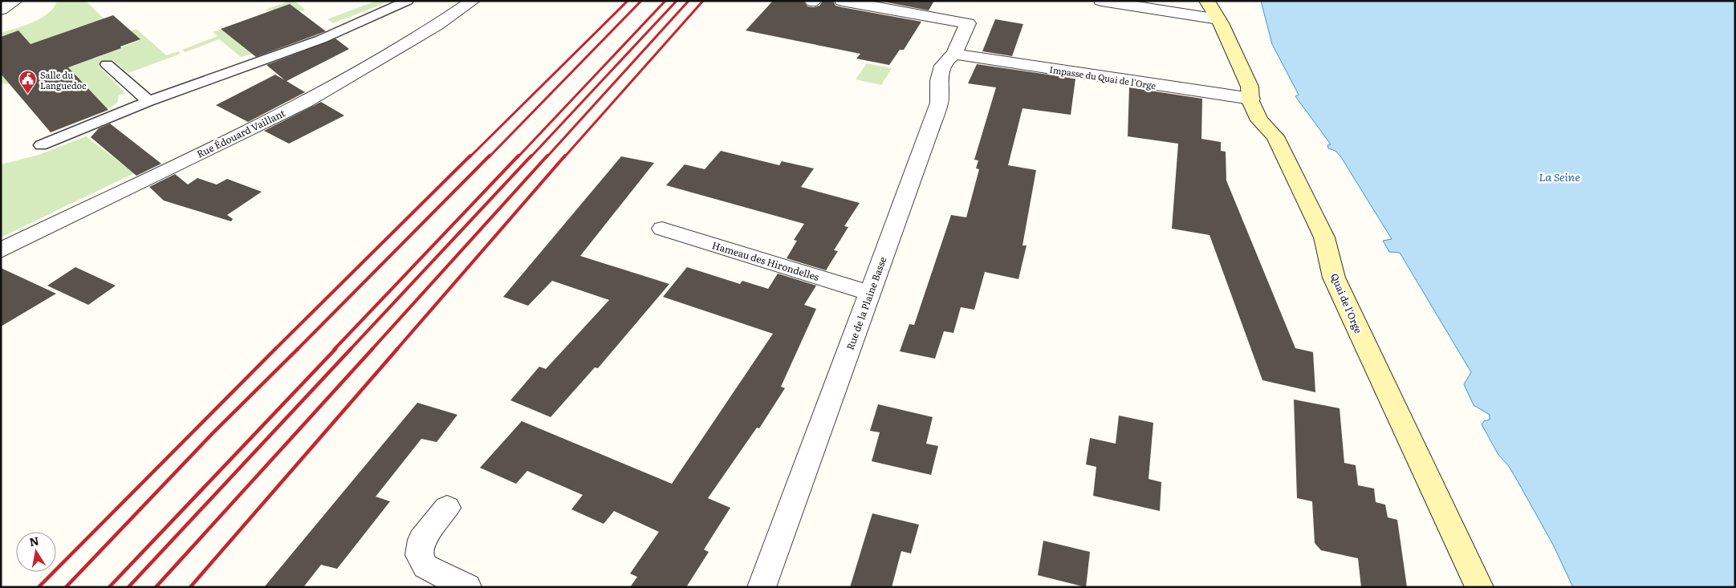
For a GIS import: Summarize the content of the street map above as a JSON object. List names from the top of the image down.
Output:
{
  "streets": {
    "main road": ["Quai de l'Orge"],
    "street": [
      "Impasse du Quai de l'Orge",
      "Rue Édouard Vaillant",
      "Hameau des Hirondelles",
      "Rue de la Plaine Basse"
    ]
  },
  "crossings": [
    ["Impasse du Quai de l'Orge", "Rue de la Plaine Basse"],
    ["Impasse du Quai de l'Orge", "Quai de l'Orge"],
    ["Hameau des Hirondelles", "Rue de la Plaine Basse"]
  ],
  "water": ["La Seine"],
  "places": {
    "public building": ["Salle du Languedoc"]
  },
  "north": "top"
}
